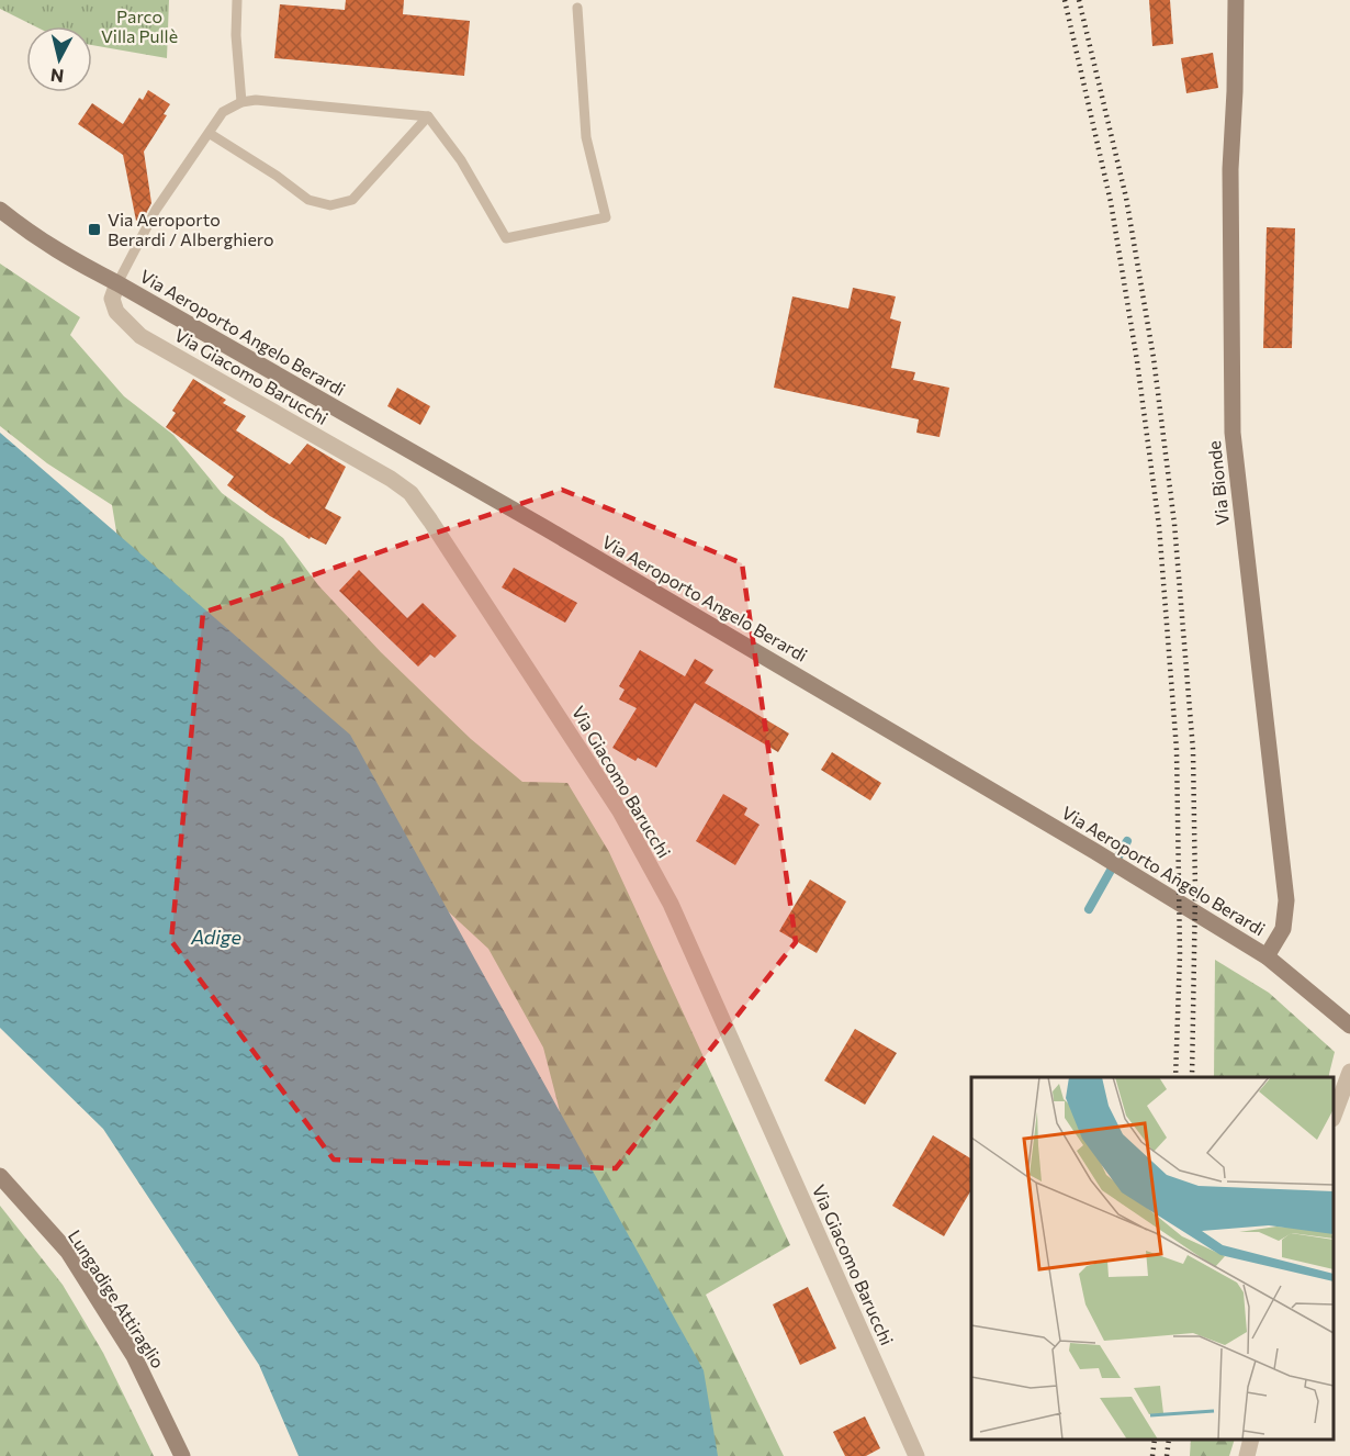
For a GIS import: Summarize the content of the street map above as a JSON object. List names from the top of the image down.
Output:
{
  "streets": {
    "street": [
      "Via Aeroporto Angelo Berardi",
      "Via Giacomo Barucchi",
      "Via Bionde",
      "Lungadige Attiraglio"
    ]
  },
  "crossings": [
    ["Via Aeroporto Angelo Berardi", "Via Giacomo Barucchi"],
    ["Via Aeroporto Angelo Berardi", "Via Bionde"]
  ],
  "water": ["Adige"],
  "parks": ["Parco Villa Pullè"],
  "places": {
    "transit": ["Via Aeroporto Berardi / Alberghiero"]
  },
  "north": "bottom"
}
